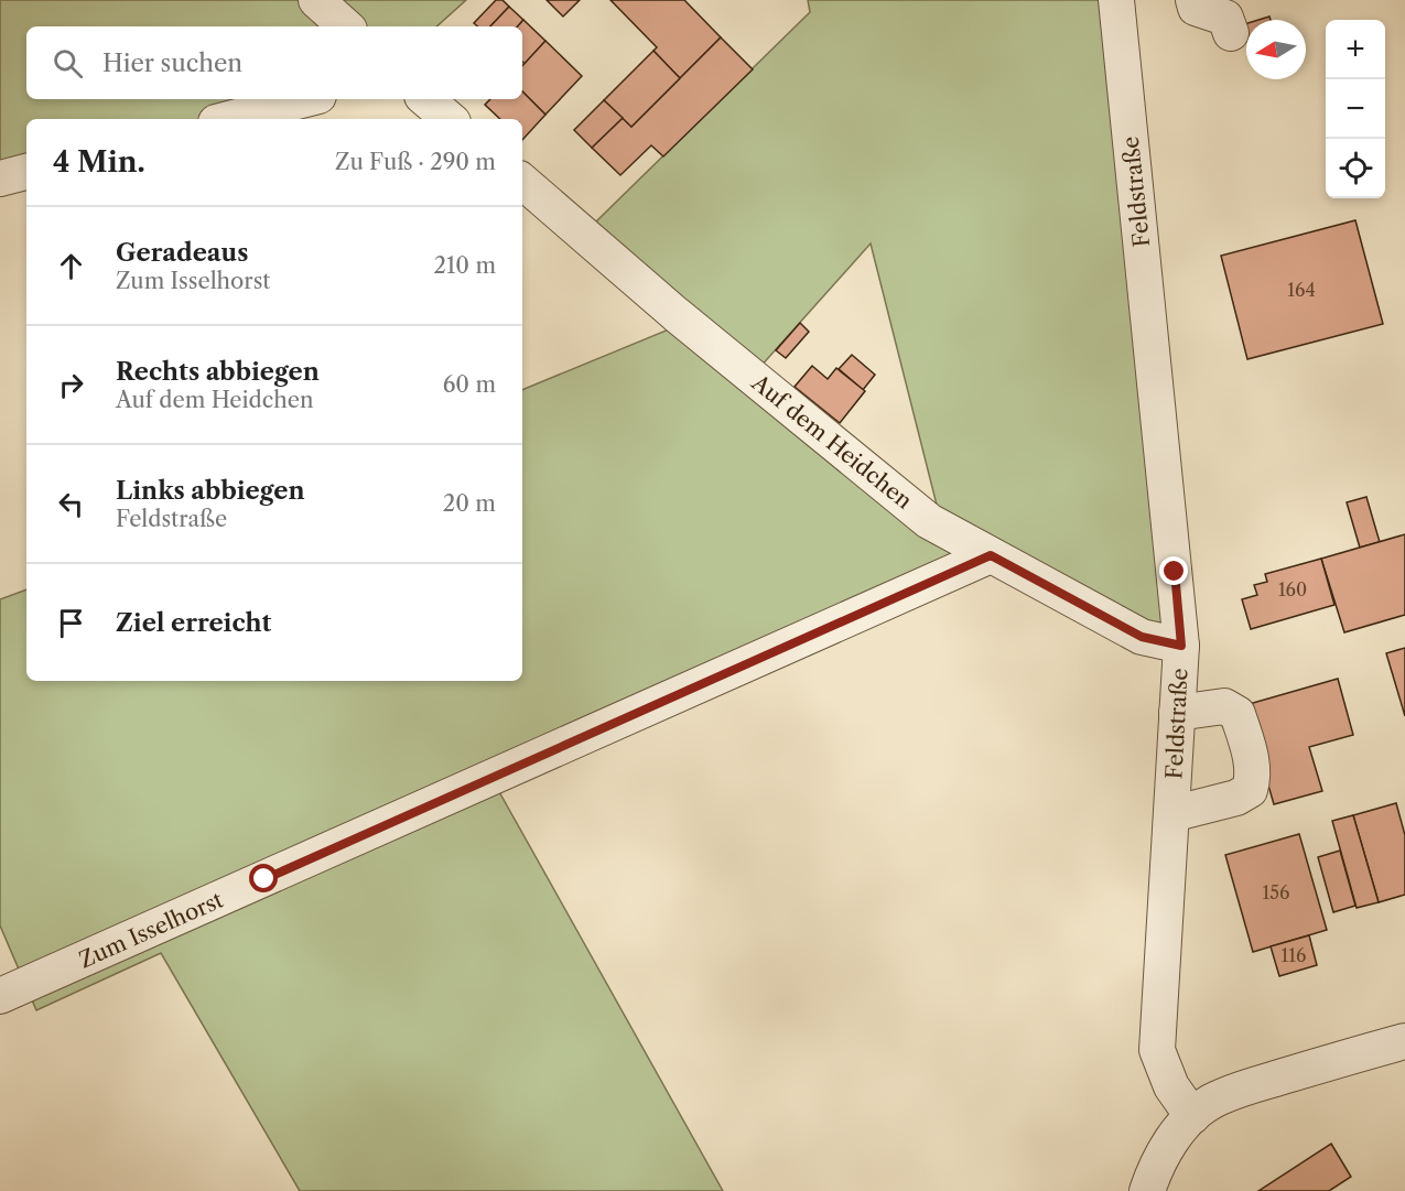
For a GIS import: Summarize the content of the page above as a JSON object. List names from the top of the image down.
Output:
{
  "streets": {
    "street": ["Feldstraße", "Auf dem Heidchen", "Zum Isselhorst"]
  },
  "crossings": [
    ["Feldstraße", "Auf dem Heidchen"],
    ["Auf dem Heidchen", "Zum Isselhorst"]
  ],
  "house_numbers": [
    "164",
    "160",
    "156",
    "116"
  ],
  "north": "left",
  "page": {
    "map_buttons": ["+", "−"],
    "search": "Hier suchen",
    "heading": ["4 Min.", "Zu Fuß · 290 m"],
    "list": [
      ["Geradeaus", "Zum Isselhorst", "210 m"],
      ["Rechts abbiegen", "Auf dem Heidchen", "60 m"],
      ["Links abbiegen", "Feldstraße", "20 m"],
      "Ziel erreicht"
    ]
  }
}
